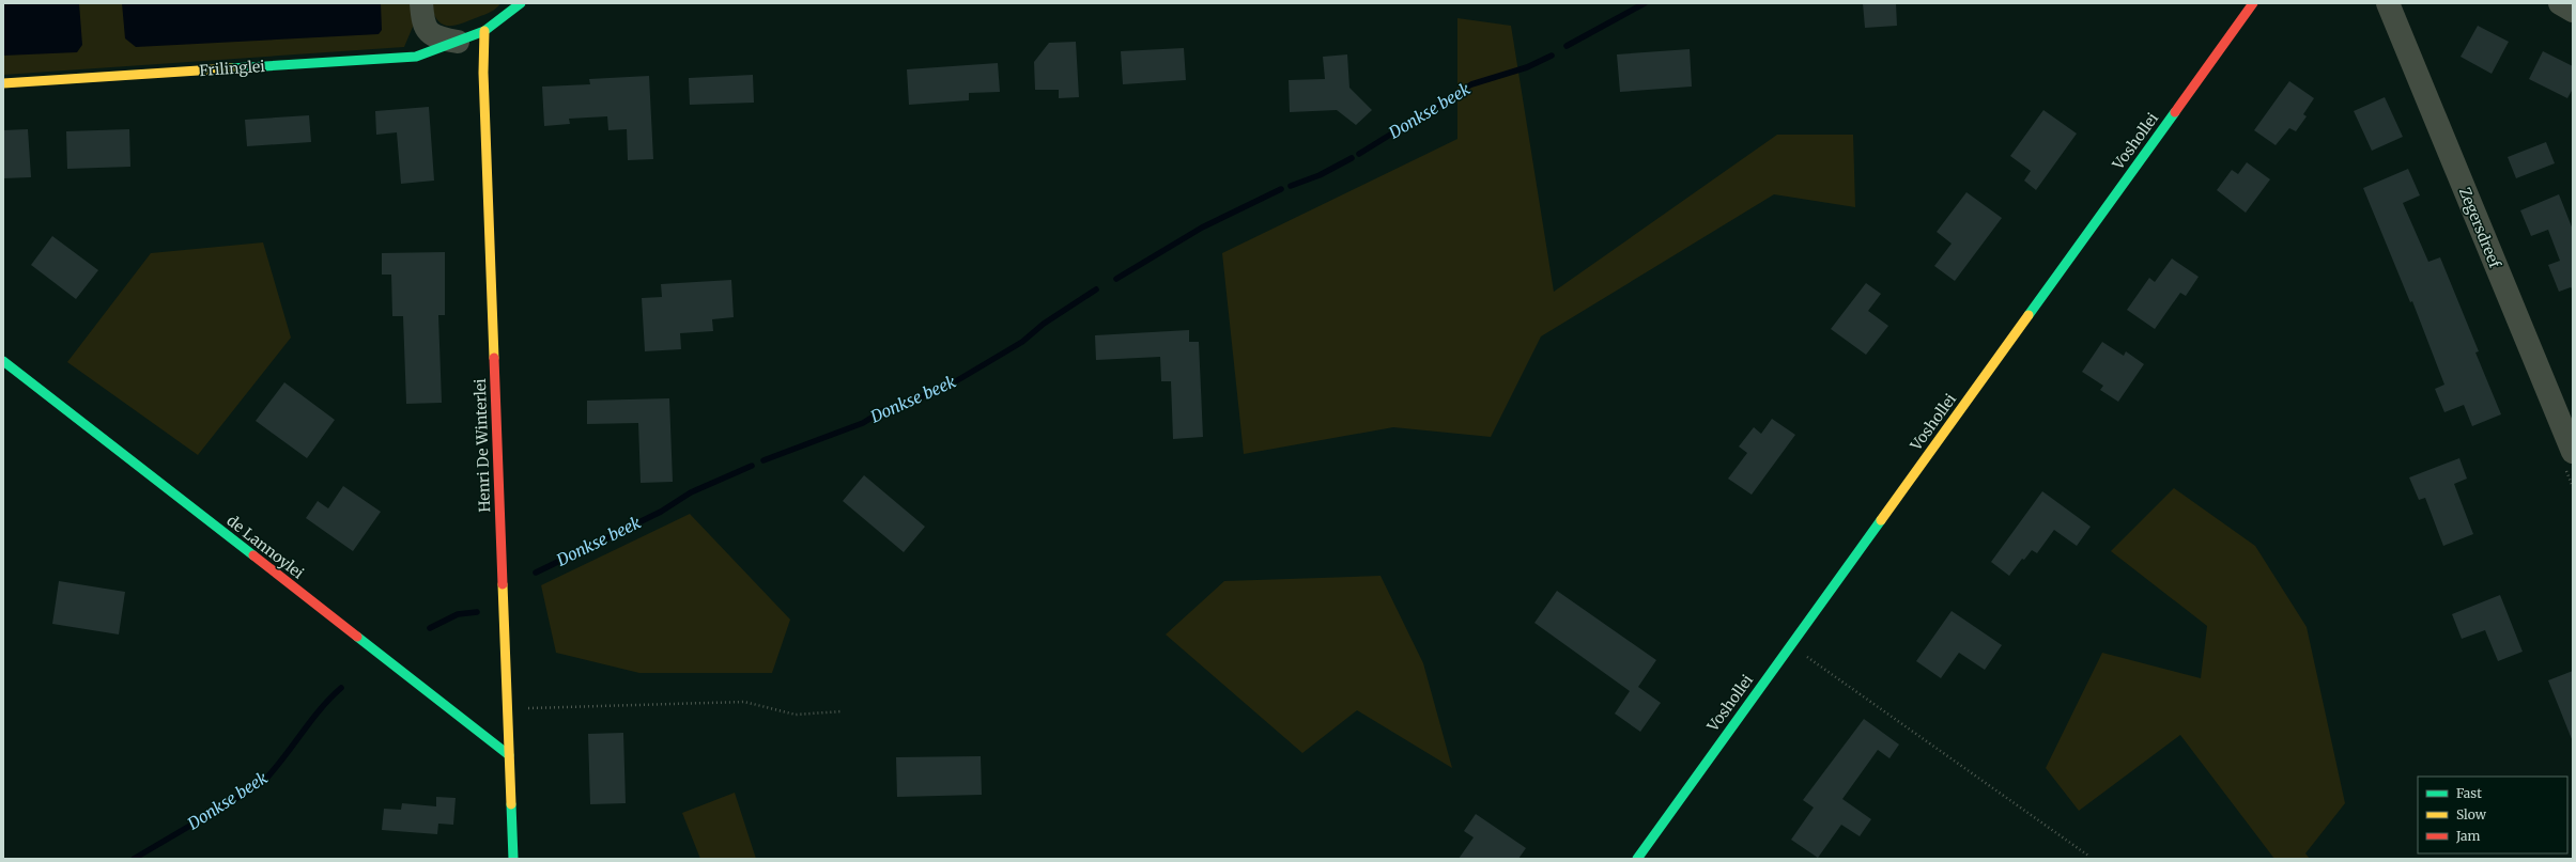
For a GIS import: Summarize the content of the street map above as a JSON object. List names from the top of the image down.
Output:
{
  "streets": {
    "street": [
      "Frilinglei",
      "Voshollei",
      "Zegersdreef",
      "Henri De Winterlei",
      "de Lannoylei"
    ]
  },
  "crossings": [
    ["Frilinglei", "Henri De Winterlei"],
    ["Henri De Winterlei", "de Lannoylei"]
  ],
  "water": ["Donkse beek"],
  "legend": ["Fast", "Slow", "Jam"]
}
